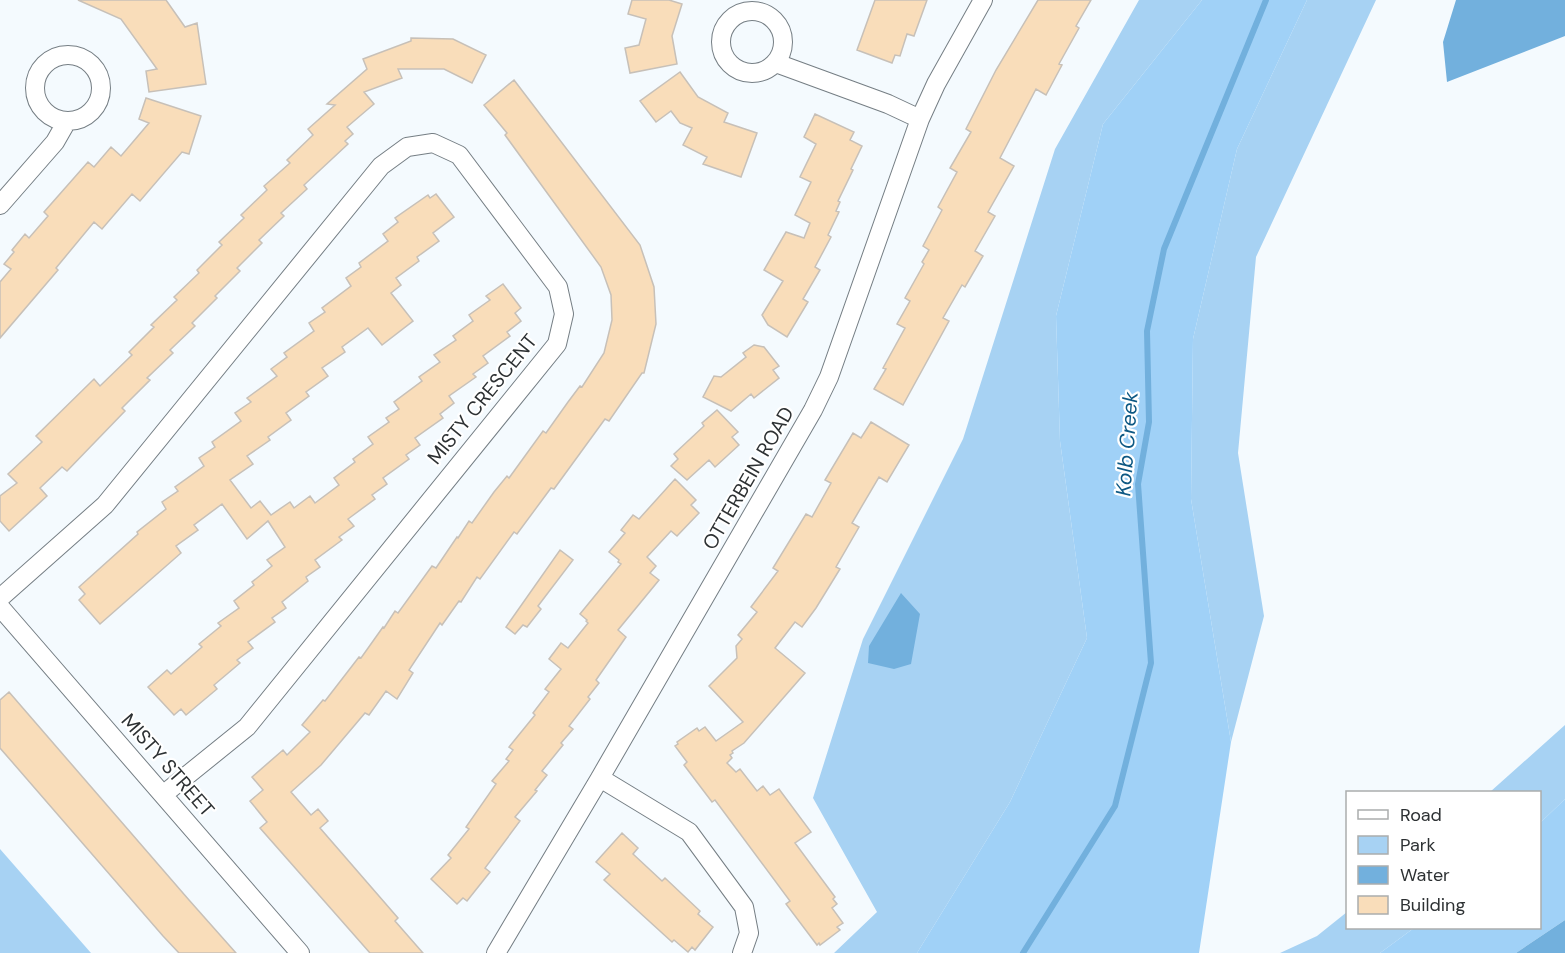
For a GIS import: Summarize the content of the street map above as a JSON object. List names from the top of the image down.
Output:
{
  "streets": {
    "street": ["MISTY CRESCENT", "OTTERBEIN ROAD", "MISTY STREET"]
  },
  "crossings": [
    ["MISTY CRESCENT", "MISTY STREET"]
  ],
  "water": ["Kolb Creek"],
  "legend": [
    "Road",
    "Park",
    "Water",
    "Building"
  ]
}
